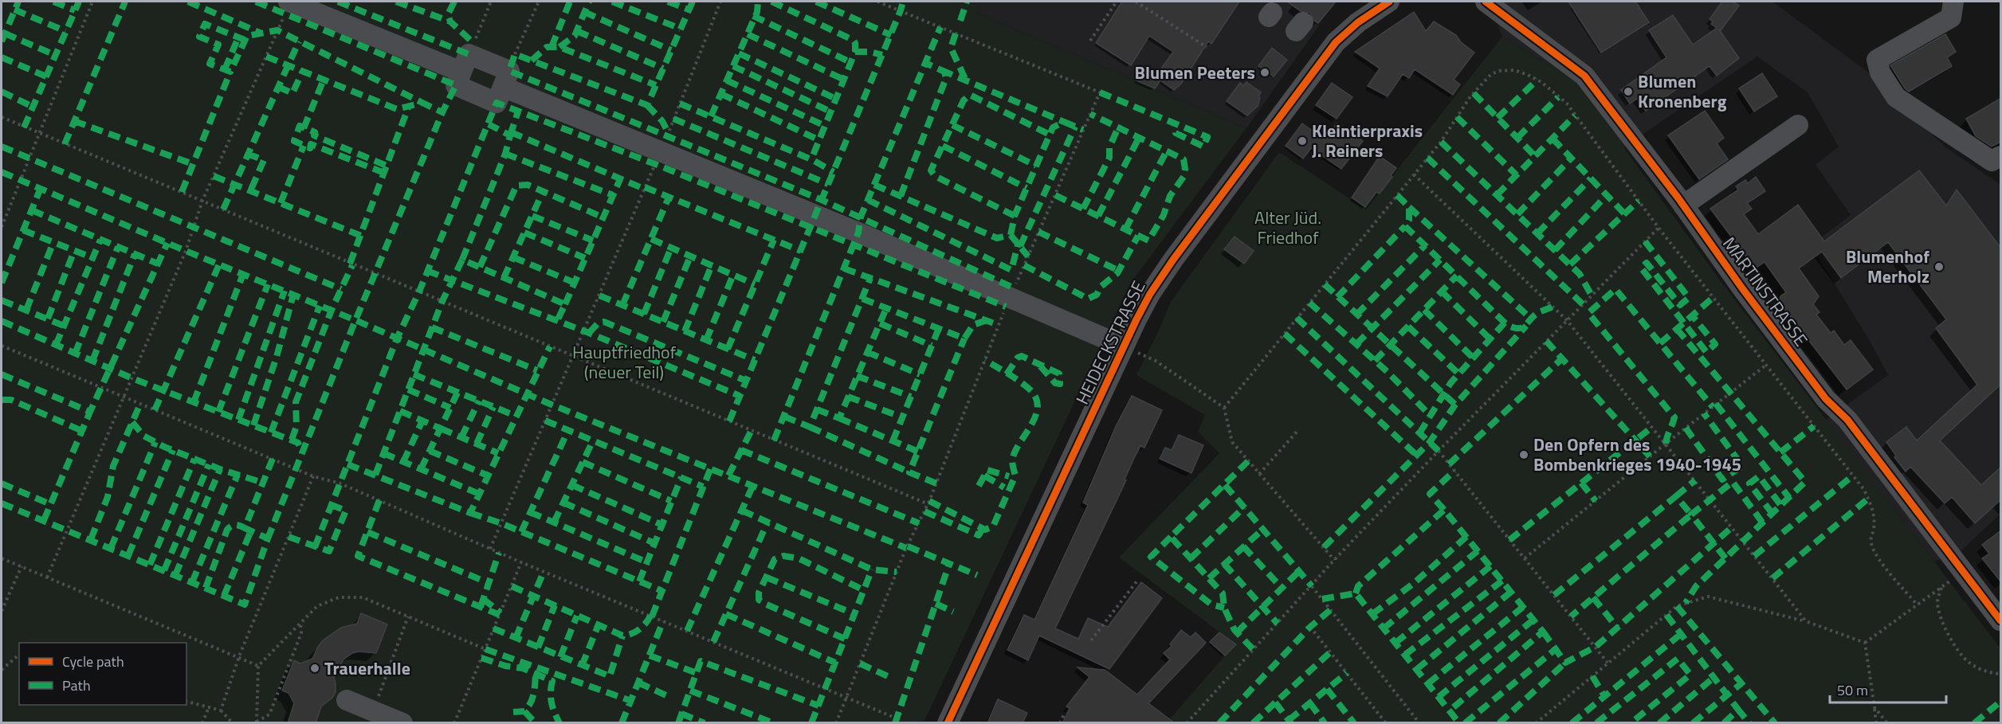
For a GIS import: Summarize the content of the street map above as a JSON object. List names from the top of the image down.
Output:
{
  "streets": {
    "street": ["MARTINSTRASSE", "HEIDECKSTRASSE"]
  },
  "parks": ["Alter Jüd. Friedhof", "Hauptfriedhof (neuer Teil)"],
  "places": [
    "Blumen Peeters",
    "Blumen Kronenberg",
    "Kleintierpraxis J. Reiners",
    "Blumenhof Merholz",
    "Den Opfern des Bombenkrieges 1940-1945",
    "Trauerhalle"
  ],
  "legend": ["Cycle path", "Path"],
  "scale_bar": "50 m"
}
